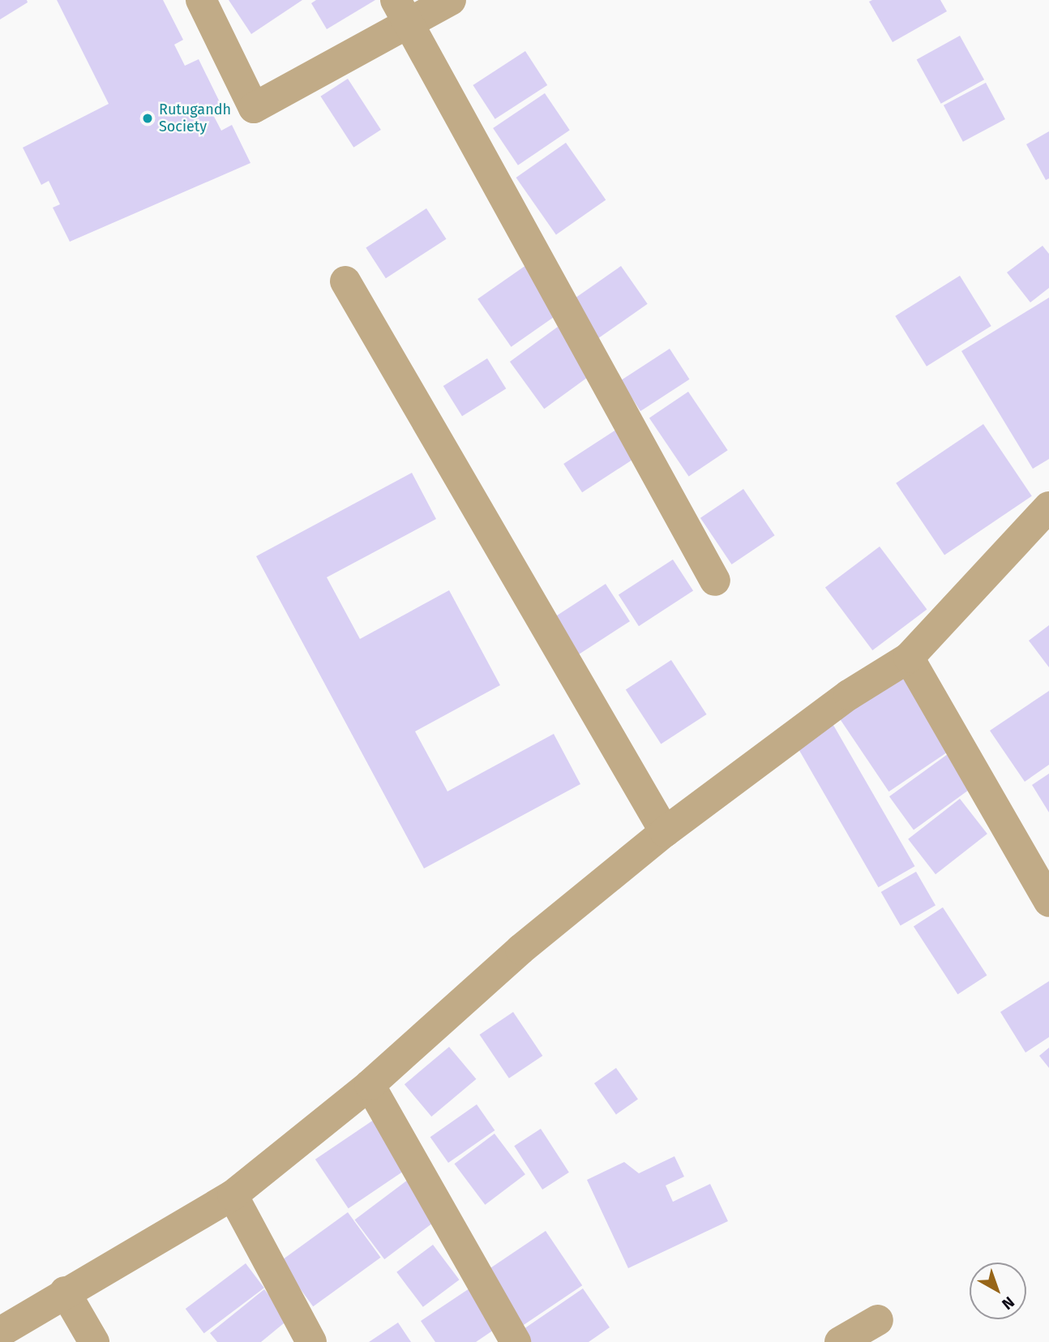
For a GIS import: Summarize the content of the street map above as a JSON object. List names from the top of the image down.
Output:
{
  "places": ["Rutugandh Society"],
  "north": "bottom right"
}
